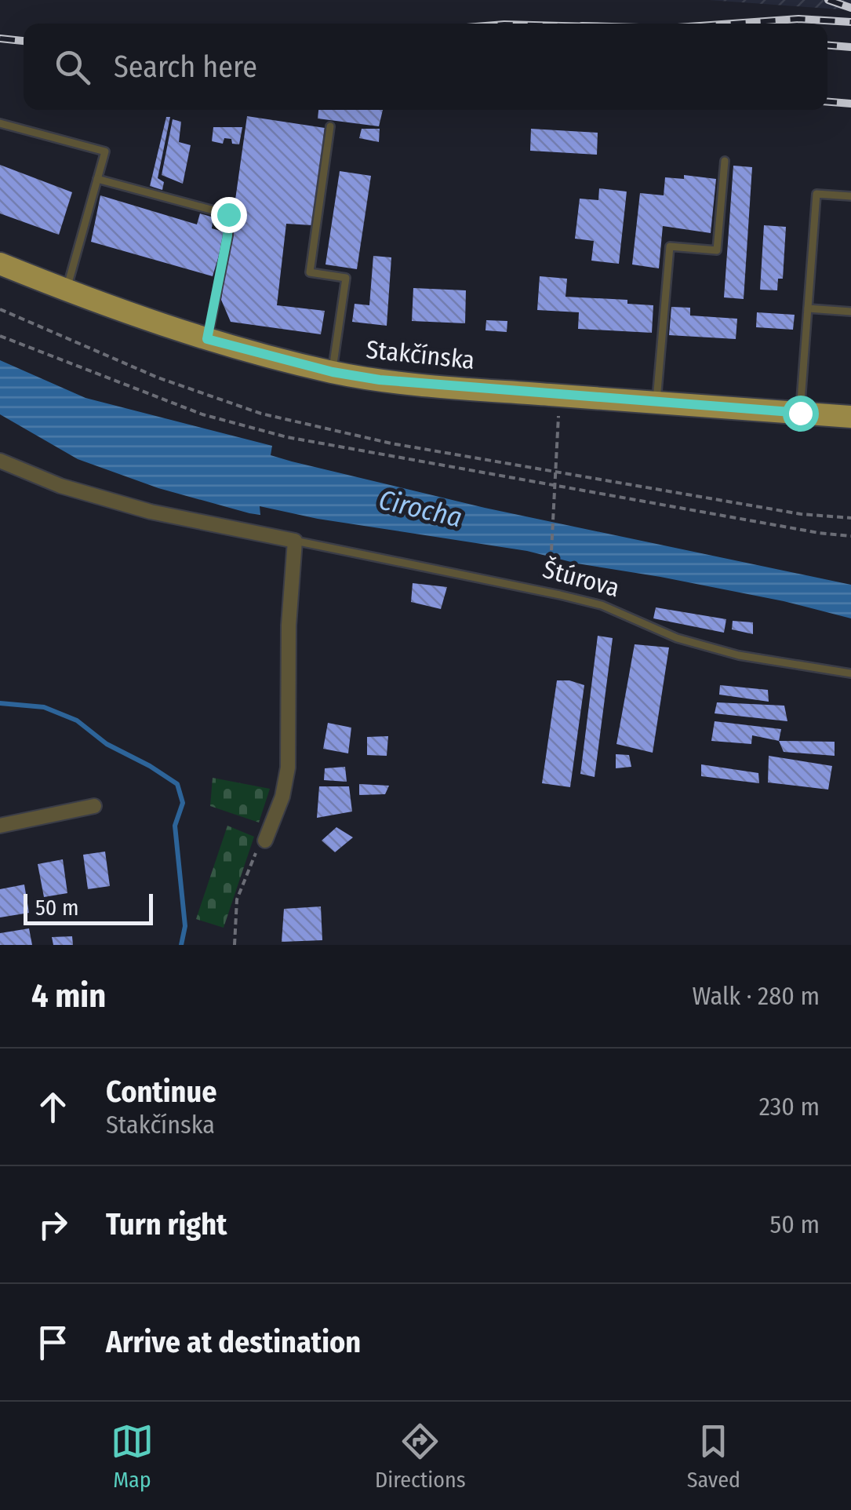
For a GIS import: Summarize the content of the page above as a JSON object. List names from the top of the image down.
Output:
{
  "streets": {
    "main road": ["Stakčínska"],
    "street": ["Štúrova"]
  },
  "water": ["Cirocha"],
  "scale_bar": "50 m",
  "page": {
    "search": "Search here",
    "scale": "50 m",
    "heading": ["4 min", "Walk · 280 m"],
    "list": [
      ["Continue", "Stakčínska", "230 m"],
      ["Turn right", "50 m"],
      "Arrive at destination"
    ],
    "nav": ["Map", "Directions", "Saved"]
  }
}
